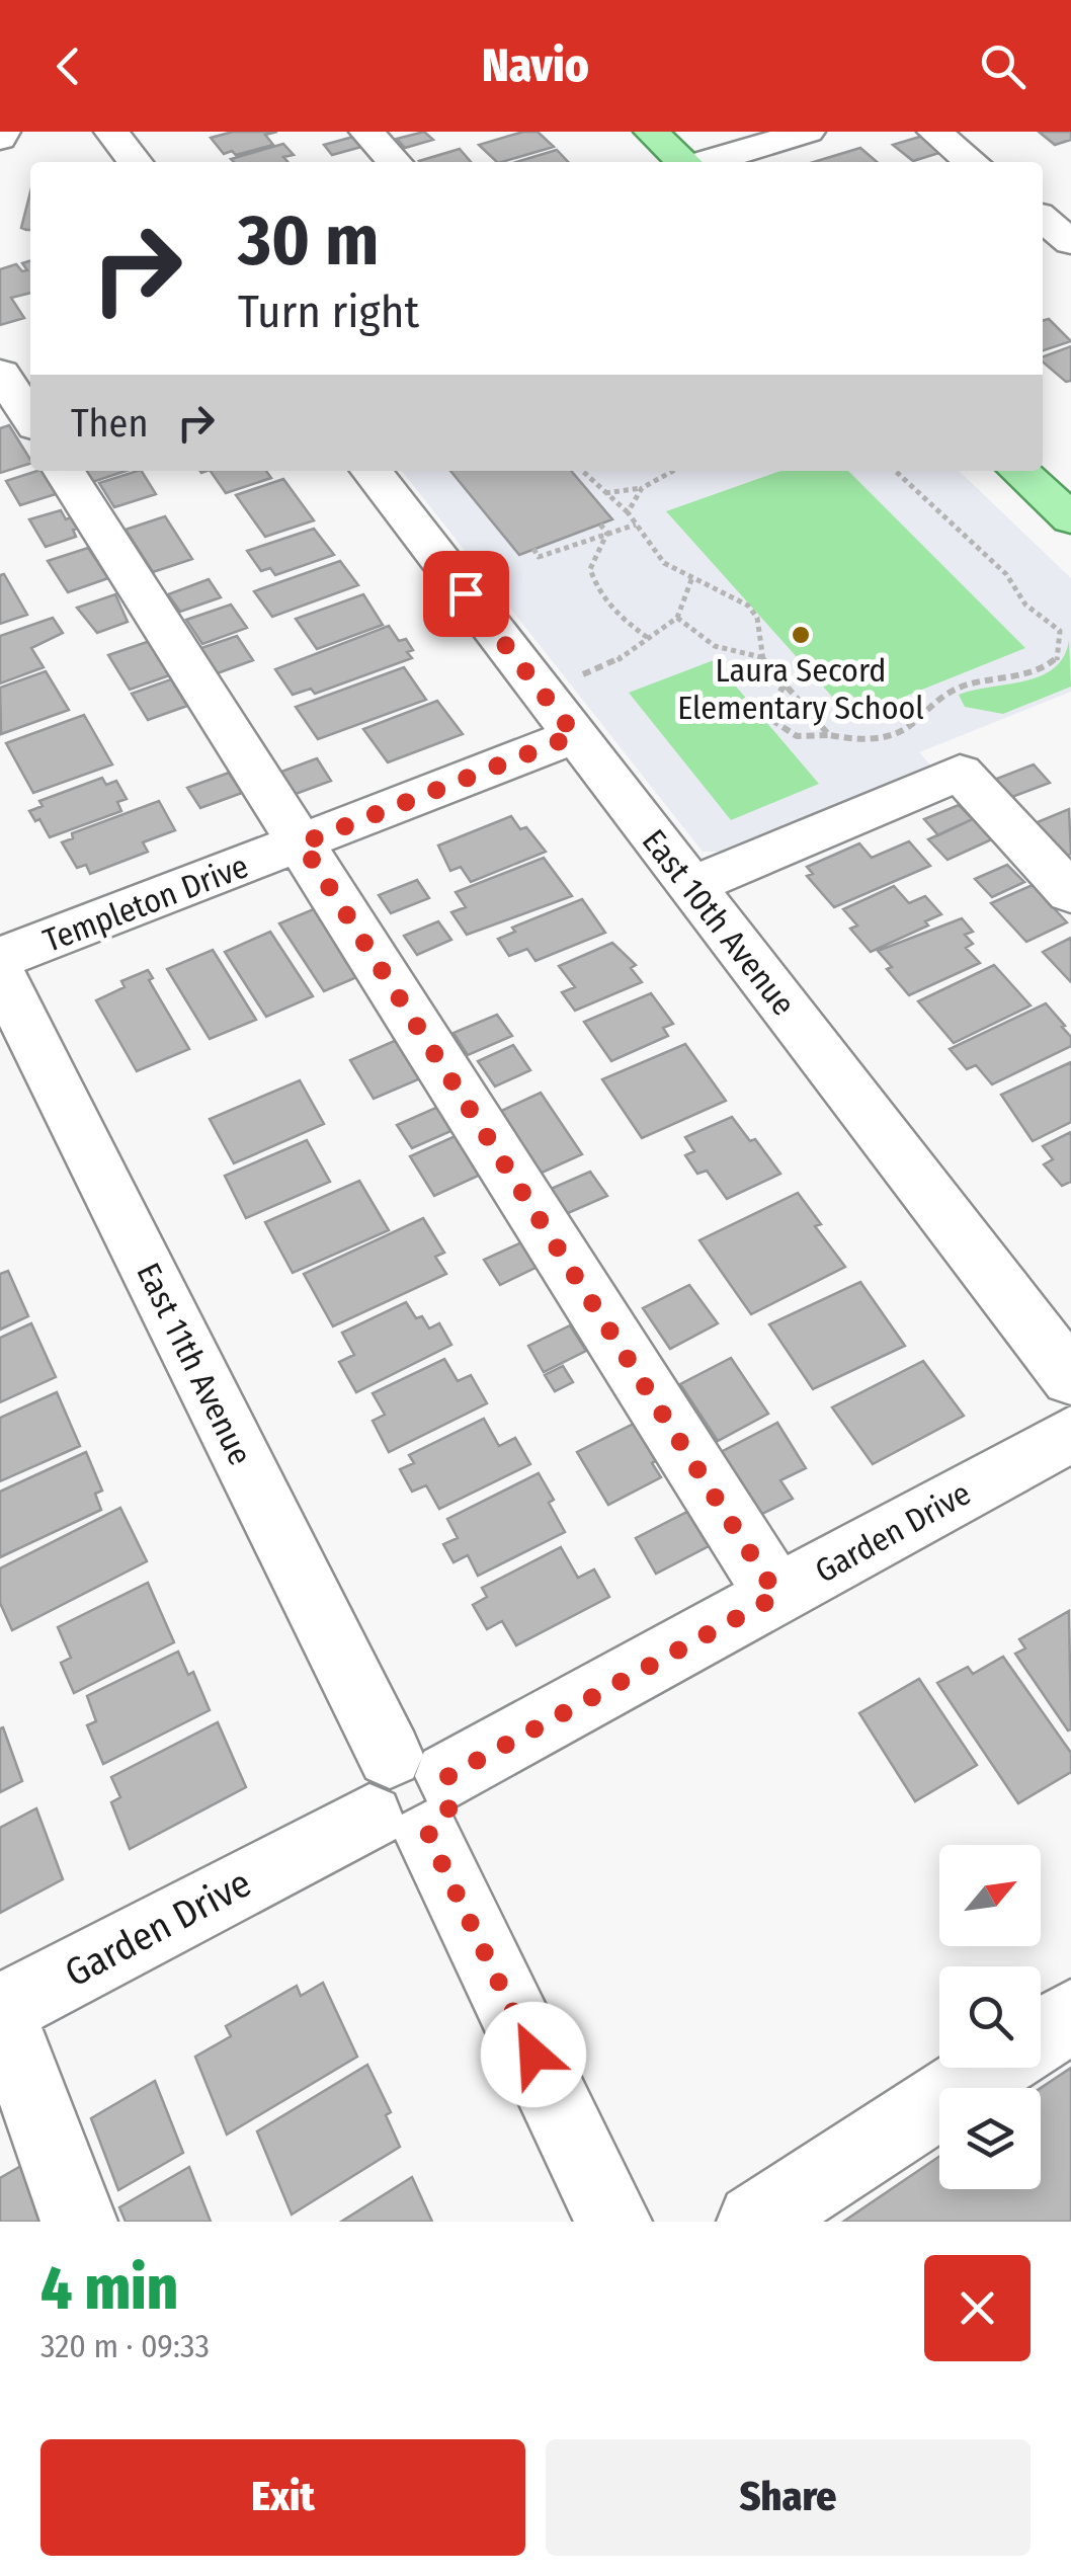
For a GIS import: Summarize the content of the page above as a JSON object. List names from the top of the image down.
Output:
{
  "streets": {
    "street": [
      "Templeton Drive",
      "East 10th Avenue",
      "East 11th Avenue",
      "Garden Drive"
    ]
  },
  "crossings": [
    ["Templeton Drive", "East 10th Avenue"],
    ["East 11th Avenue", "Garden Drive"]
  ],
  "places": ["Laura Secord Elementary School"],
  "north": "top right",
  "page": {
    "header": "Navio",
    "turn": ["30 m", "Turn right"],
    "then": "Then",
    "heading": ["4 min", "320 m · 09:33"],
    "buttons": ["Exit", "Share"]
  }
}
